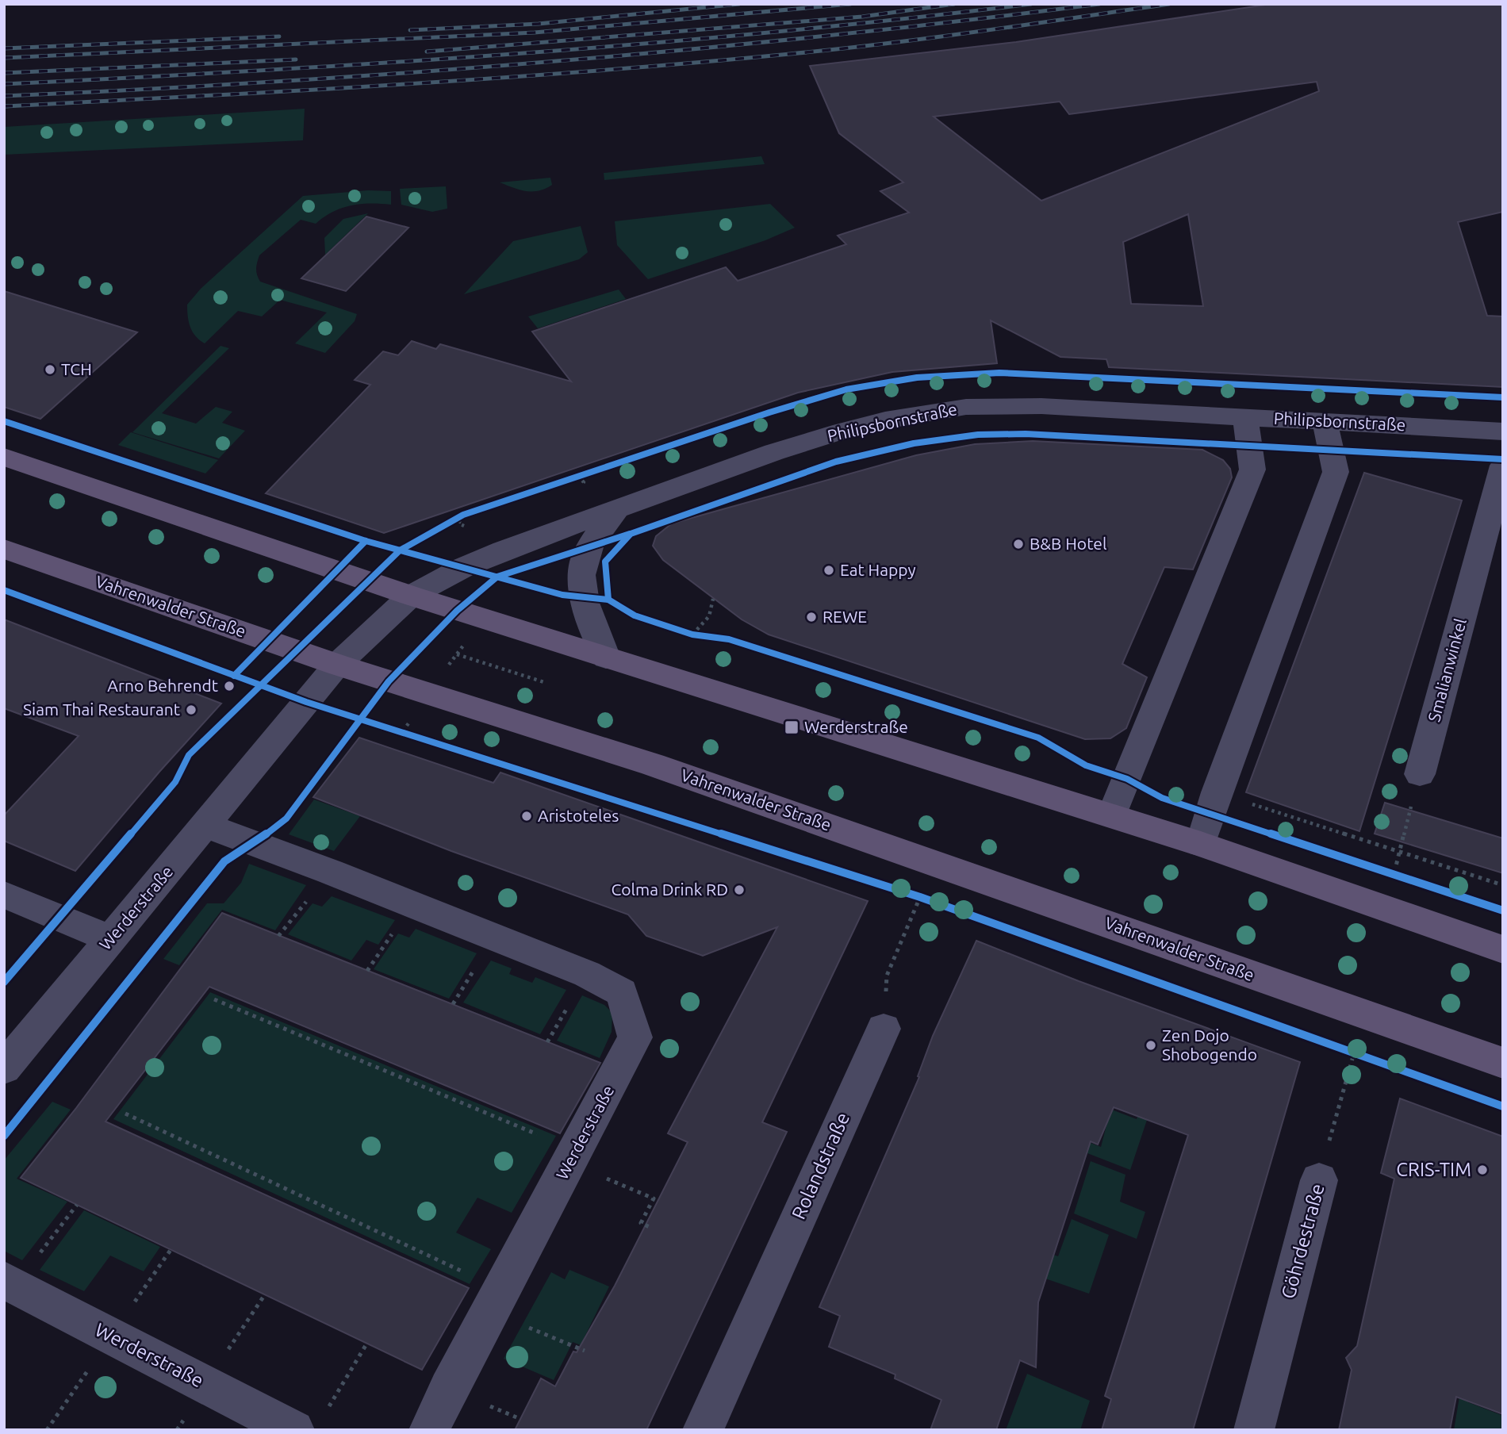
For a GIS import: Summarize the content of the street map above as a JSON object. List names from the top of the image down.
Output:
{
  "streets": {
    "main road": ["Vahrenwalder Straße"],
    "street": [
      "Philipsbornstraße",
      "Smalianwinkel",
      "Werderstraße",
      "Rolandstraße",
      "Göhrdestraße"
    ]
  },
  "crossings": [
    ["Philipsbornstraße", "Werderstraße"],
    ["Vahrenwalder Straße", "Werderstraße"]
  ],
  "places": {
    "other": [
      "TCH",
      "B&B Hotel",
      "Eat Happy",
      "REWE",
      "Arno Behrendt",
      "Siam Thai Restaurant",
      "Aristoteles",
      "Colma Drink RD",
      "Zen Dojo Shobogendo",
      "CRIS-TIM"
    ],
    "transit": ["Werderstraße"]
  }
}
